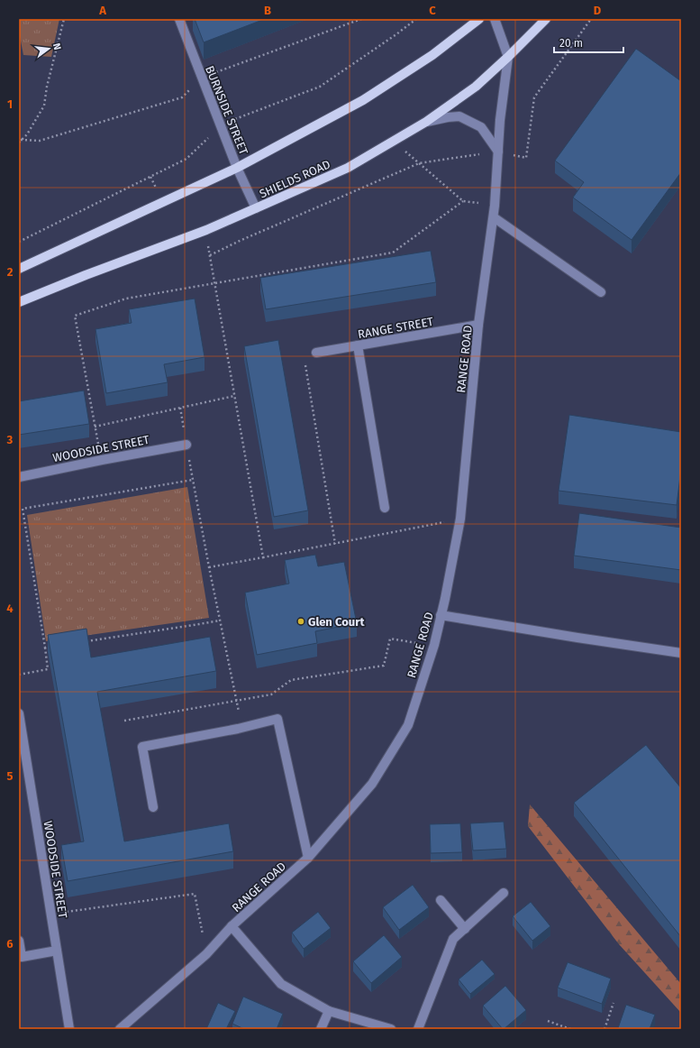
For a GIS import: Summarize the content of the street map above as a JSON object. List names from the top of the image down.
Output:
{
  "streets": {
    "main road": ["SHIELDS ROAD"],
    "street": [
      "BURNSIDE STREET",
      "RANGE STREET",
      "RANGE ROAD",
      "WOODSIDE STREET"
    ]
  },
  "crossings": [
    ["BURNSIDE STREET", "SHIELDS ROAD"],
    ["SHIELDS ROAD", "RANGE ROAD"],
    ["RANGE STREET", "RANGE ROAD"]
  ],
  "places": ["Glen Court"],
  "scale_bar": "20 m",
  "north": "right",
  "grid": {
    "columns": [
      "A",
      "B",
      "C",
      "D"
    ],
    "rows": [
      "1",
      "2",
      "3",
      "4",
      "5",
      "6"
    ]
  }
}
